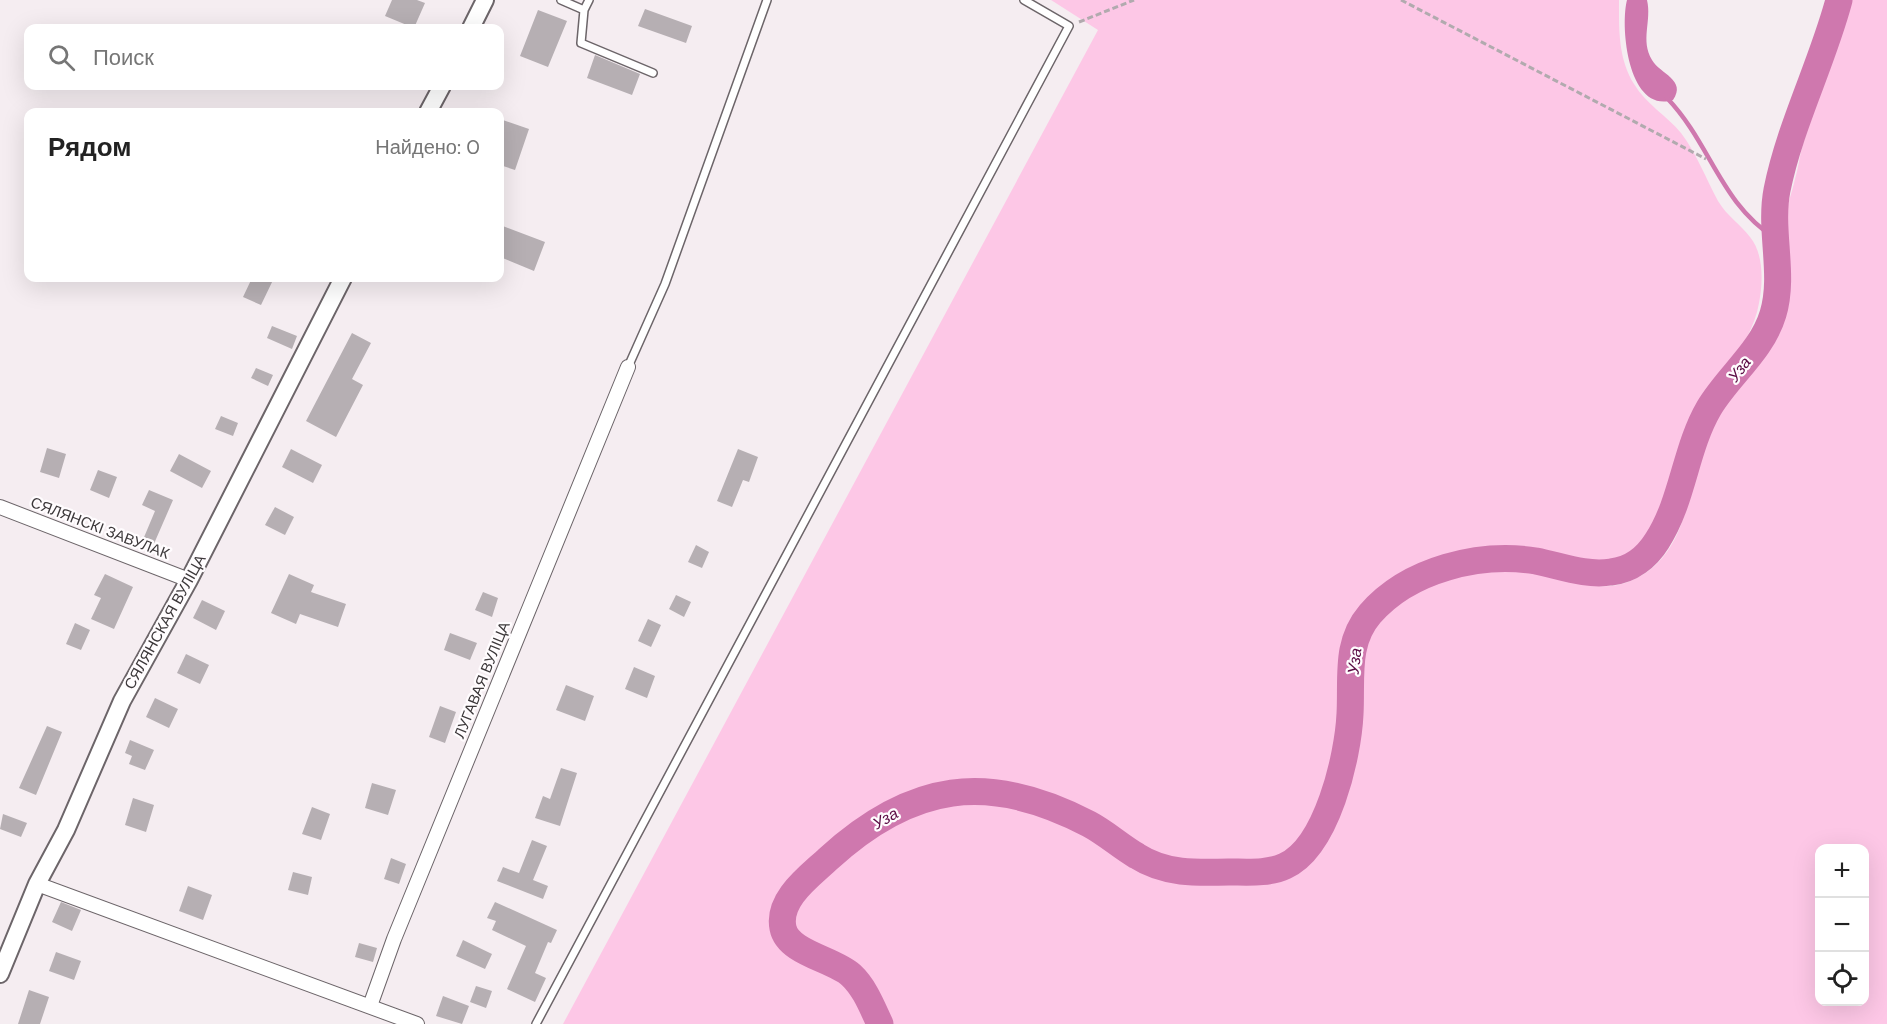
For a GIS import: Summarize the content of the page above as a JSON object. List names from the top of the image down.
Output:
{
  "streets": {
    "street": ["СЯЛЯНСКІ ЗАВУЛАК", "СЯЛЯНСКАЯ ВУЛІЦА", "ЛУГАВАЯ ВУЛІЦА"]
  },
  "crossings": [
    ["СЯЛЯНСКІ ЗАВУЛАК", "СЯЛЯНСКАЯ ВУЛІЦА"]
  ],
  "water": ["Уза"],
  "page": {
    "search": "Поиск",
    "heading": ["Рядом", "Найдено: 0"],
    "map_buttons": ["+", "−"]
  }
}
